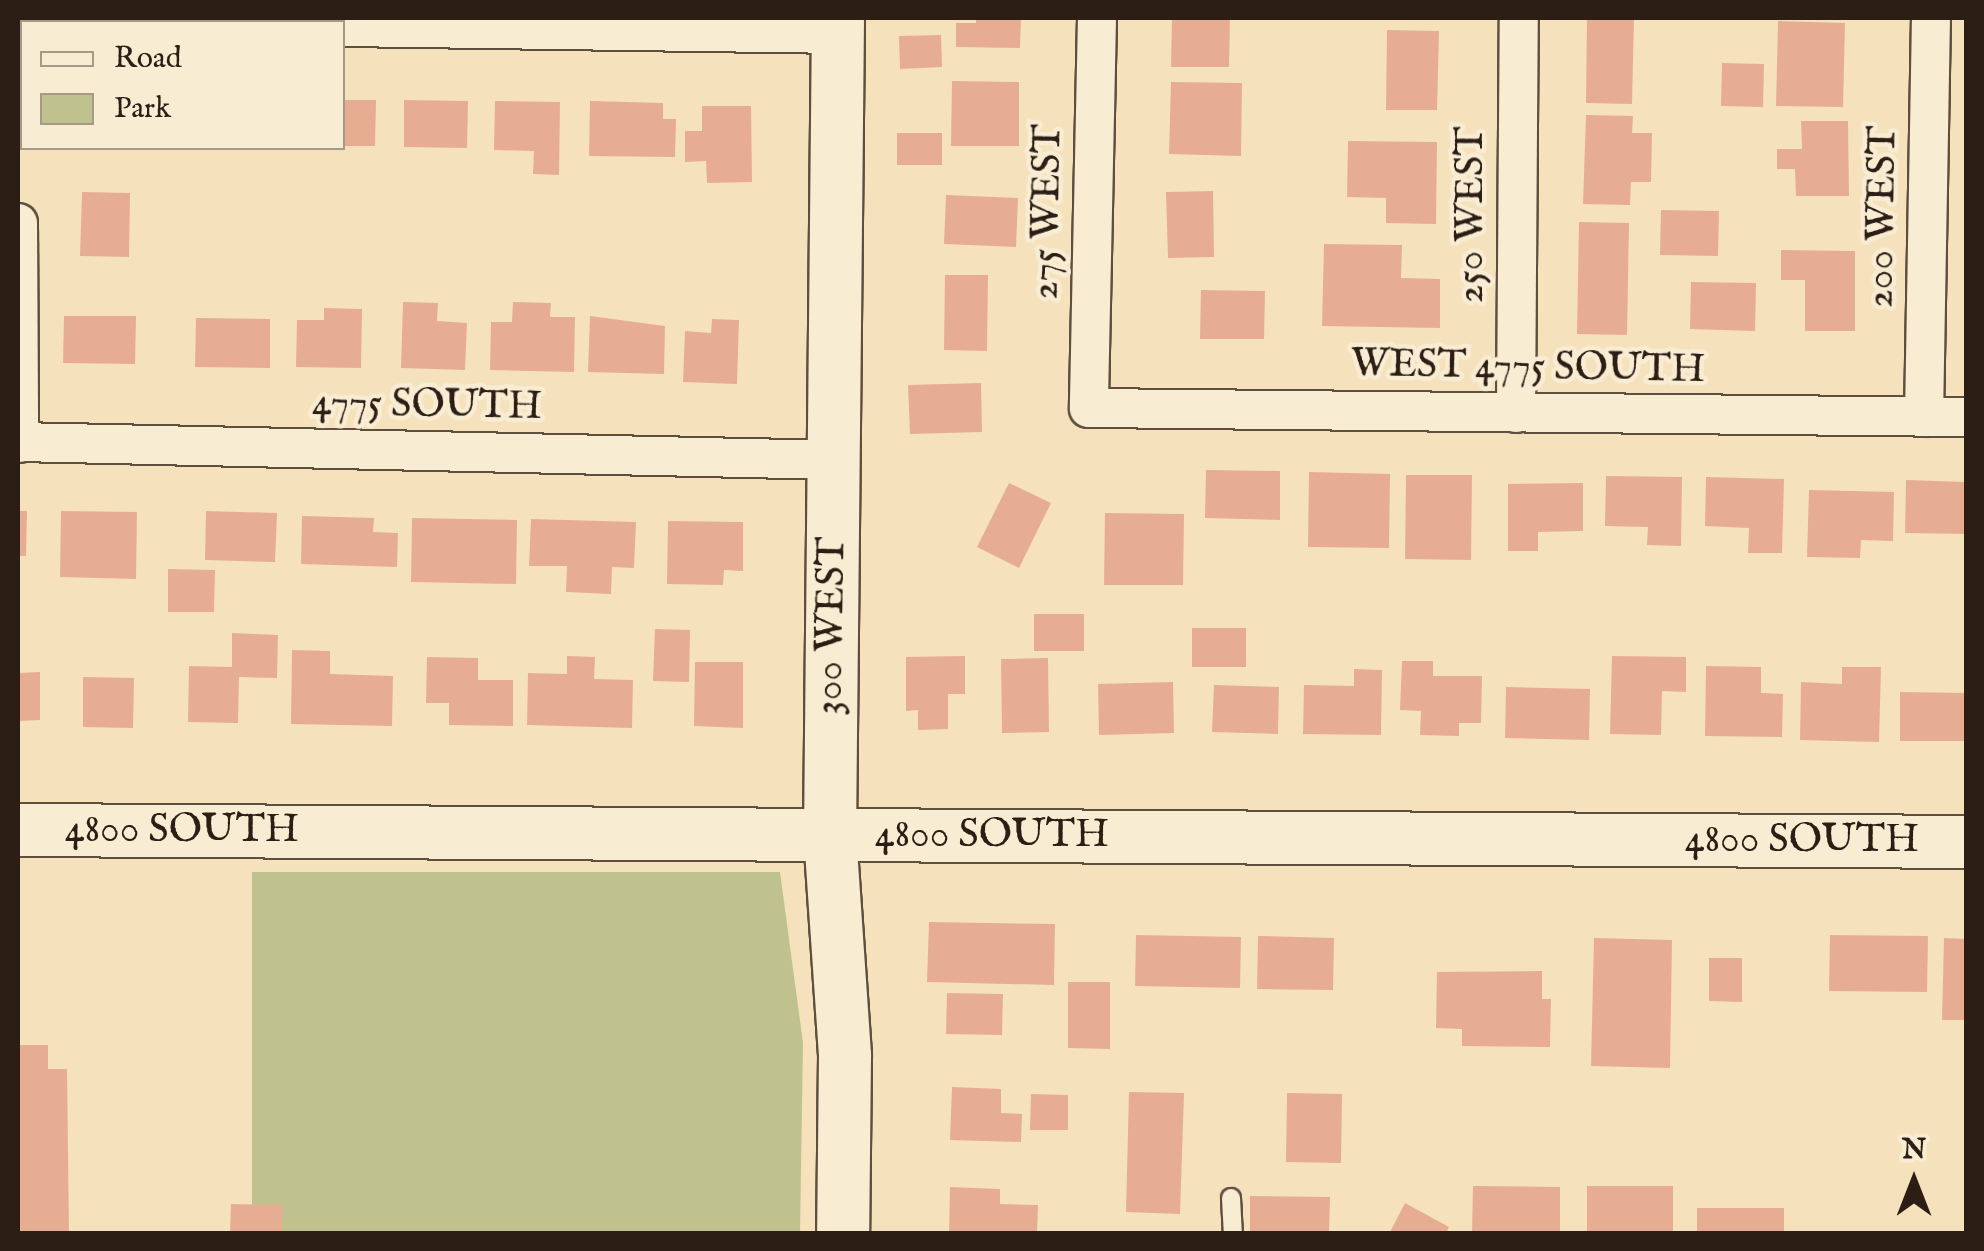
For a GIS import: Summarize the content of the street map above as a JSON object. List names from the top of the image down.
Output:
{
  "streets": {
    "street": [
      "275 WEST",
      "250 WEST",
      "200 WEST",
      "WEST 4775 SOUTH",
      "4775 SOUTH",
      "300 WEST",
      "4800 SOUTH"
    ]
  },
  "crossings": [
    ["275 WEST", "WEST 4775 SOUTH"],
    ["250 WEST", "WEST 4775 SOUTH"],
    ["200 WEST", "WEST 4775 SOUTH"],
    ["4775 SOUTH", "300 WEST"],
    ["300 WEST", "4800 SOUTH"]
  ],
  "legend": ["Road", "Park"],
  "north": "top"
}
